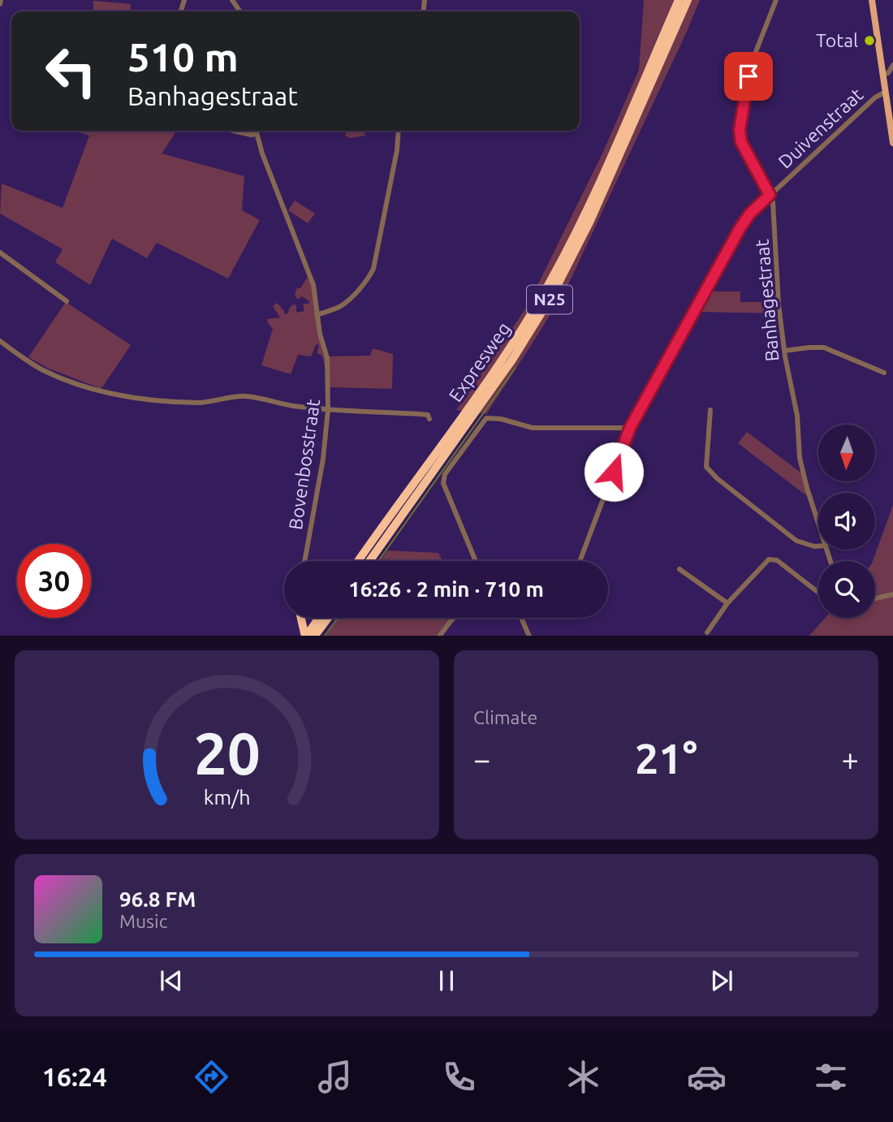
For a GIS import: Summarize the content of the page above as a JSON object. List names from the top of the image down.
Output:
{
  "streets": {
    "highway": ["N25", "Expresweg"],
    "street": ["Duivenstraat", "Banhagestraat", "Bovenbosstraat"]
  },
  "crossings": [
    ["Duivenstraat", "Banhagestraat"]
  ],
  "places": ["Total"],
  "north": "bottom",
  "page": {
    "turn": ["510 m", "Banhagestraat"],
    "limit": "30",
    "trip": "16:26 · 2 min · 710 m",
    "tile": "Climate",
    "heat": ["−", "21°", "+"],
    "song": ["96.8 FM", "Music"],
    "tabs": "16:24",
    "gauge": ["20", "km/h"]
  }
}
